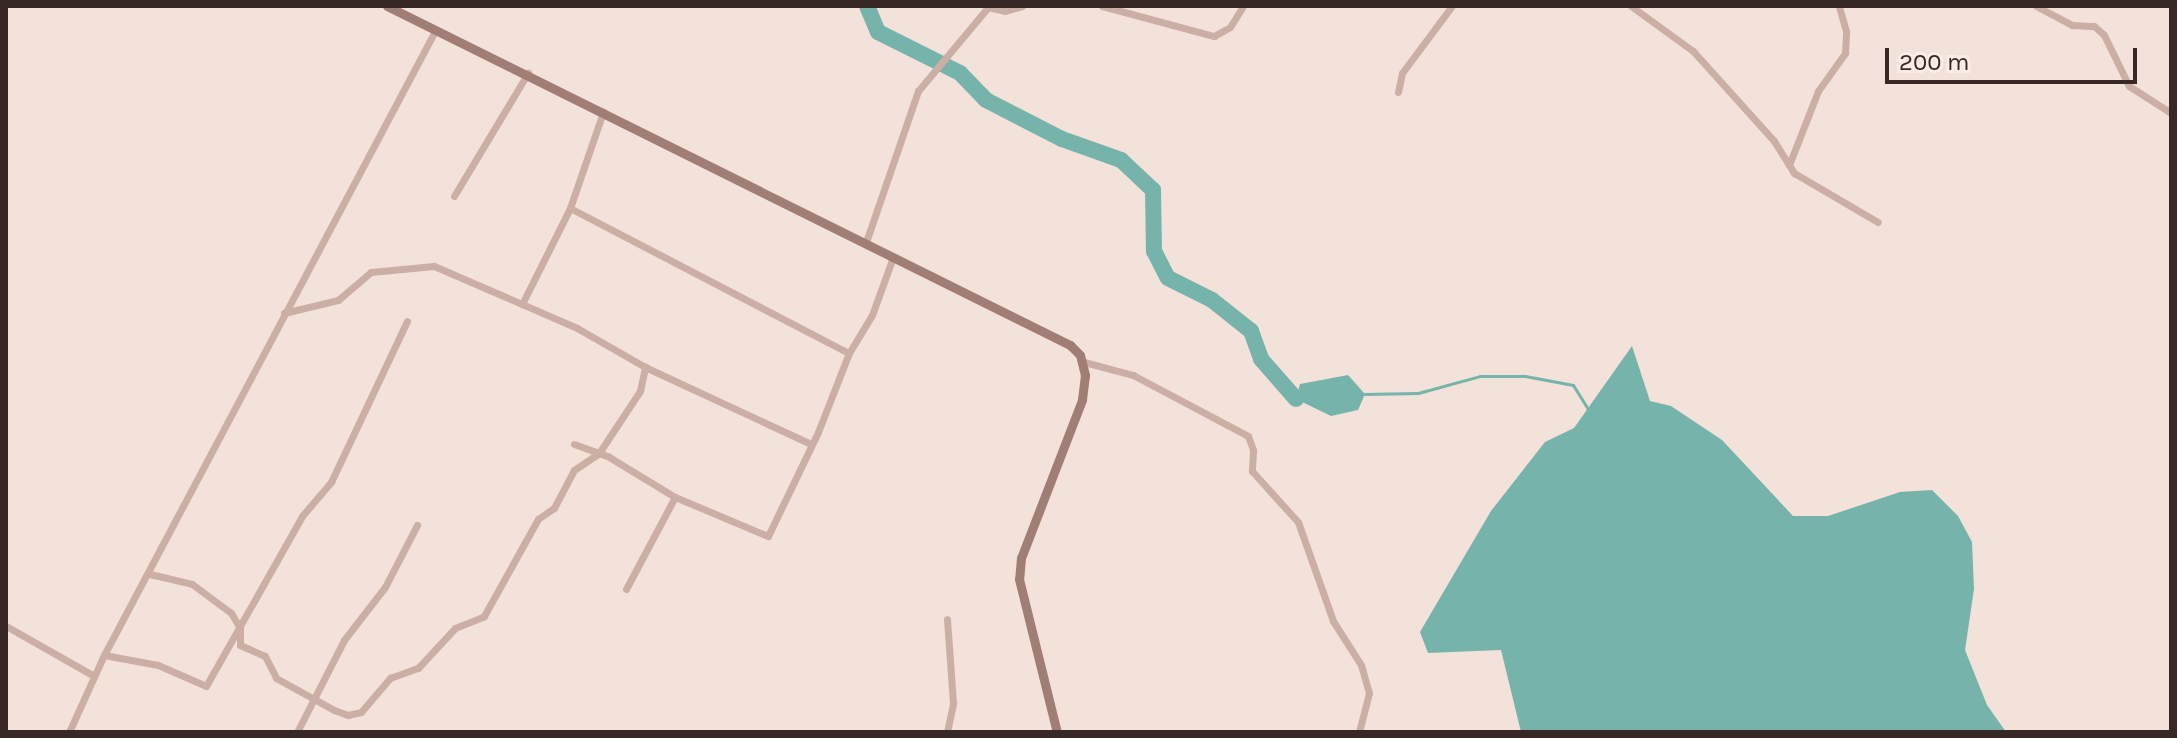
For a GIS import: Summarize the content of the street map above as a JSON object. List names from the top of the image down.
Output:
{
  "scale_bar": "200 m"
}
